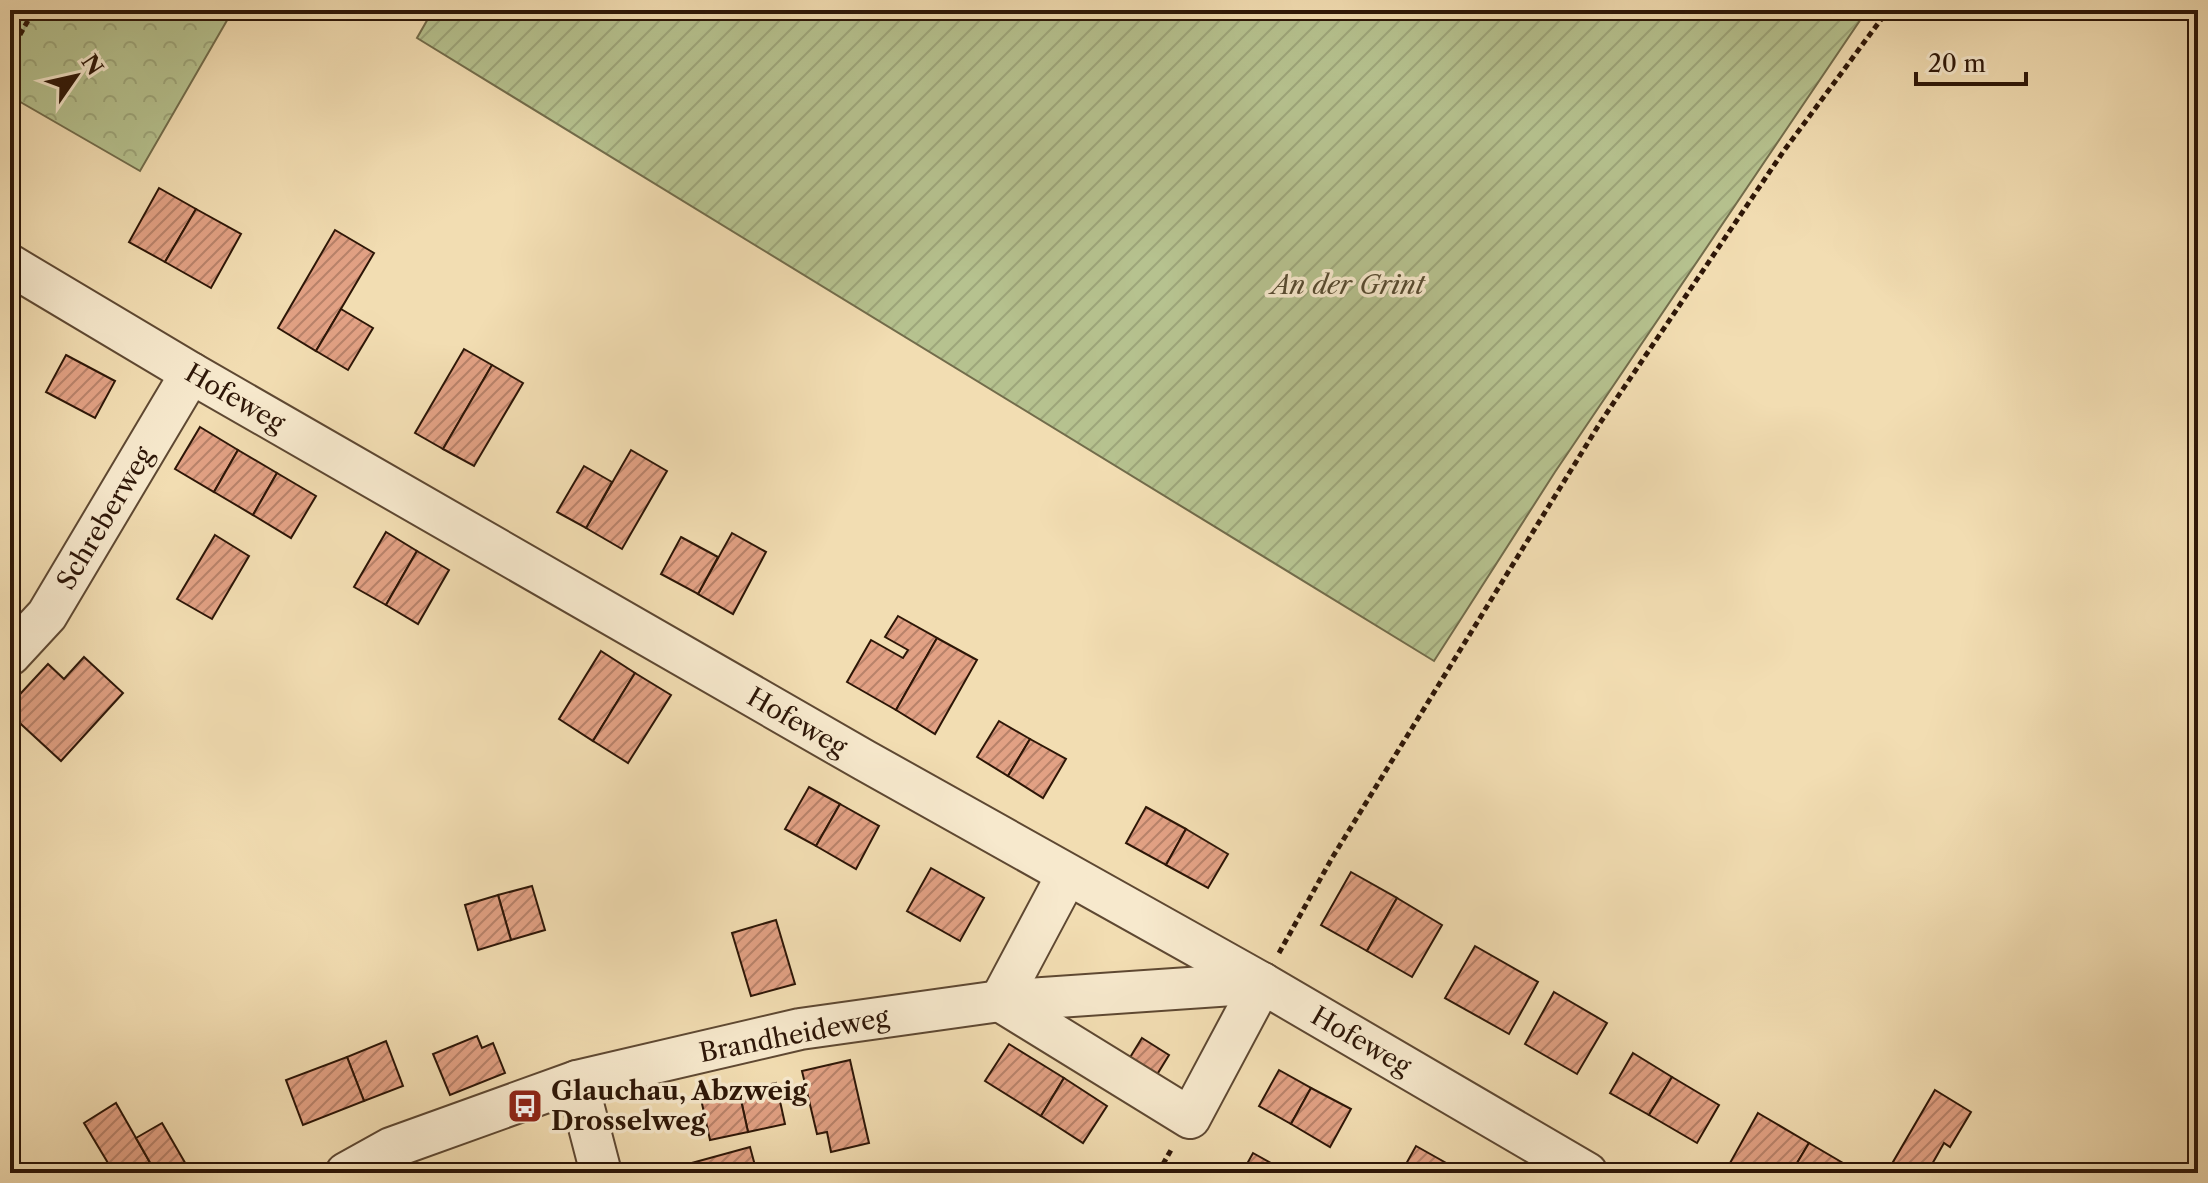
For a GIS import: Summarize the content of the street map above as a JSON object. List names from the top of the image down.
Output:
{
  "streets": {
    "street": ["Hofeweg", "Schreberweg", "Brandheideweg"]
  },
  "crossings": [
    ["Hofeweg", "Schreberweg"],
    ["Hofeweg", "Brandheideweg"]
  ],
  "parks": ["An der Grint"],
  "places": {
    "bus stop": ["Glauchau, Abzweig Drosselweg"]
  },
  "scale_bar": "20 m",
  "north": "top right"
}
